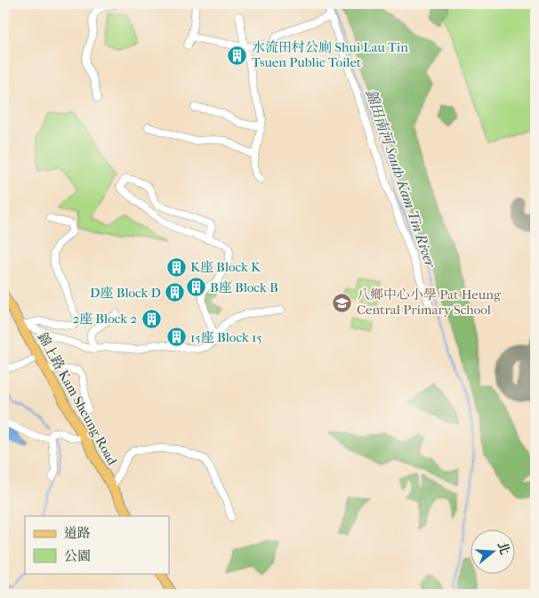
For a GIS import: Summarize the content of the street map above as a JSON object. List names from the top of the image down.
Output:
{
  "streets": {
    "main road": ["錦上路 Kam Sheung Road"]
  },
  "water": ["錦田南河 South Kam Tin River"],
  "places": {
    "building": [
      "水流田村公廁 Shui Lau Tin Tsuen Public Toilet",
      "K座 Block K",
      "B座 Block B",
      "D座 Block D",
      "2座 Block 2",
      "15座 Block 15"
    ],
    "school or university": ["八鄉中心小學 Pat Heung Central Primary School"]
  },
  "legend": ["道路", "公園"],
  "north": "right"
}
